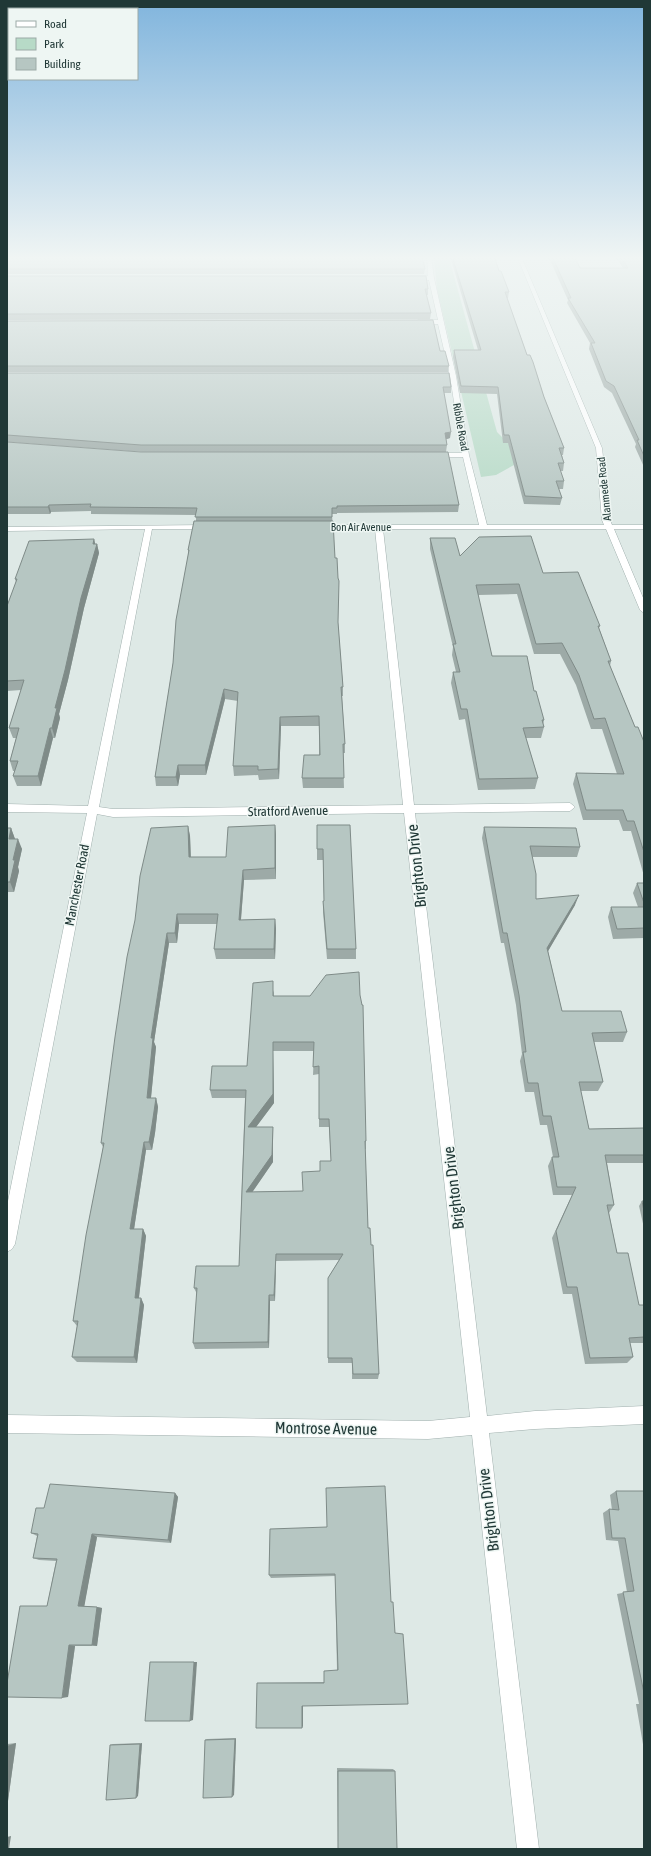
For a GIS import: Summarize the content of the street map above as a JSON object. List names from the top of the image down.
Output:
{
  "streets": {
    "street": [
      "Ribble Road",
      "Alanmede Road",
      "Bon Air Avenue",
      "Stratford Avenue",
      "Brighton Drive",
      "Manchester Road",
      "Montrose Avenue"
    ]
  },
  "crossings": [
    ["Ribble Road", "Bon Air Avenue"],
    ["Alanmede Road", "Bon Air Avenue"],
    ["Bon Air Avenue", "Brighton Drive"],
    ["Stratford Avenue", "Brighton Drive"],
    ["Stratford Avenue", "Manchester Road"],
    ["Brighton Drive", "Montrose Avenue"]
  ],
  "legend": ["Road", "Park", "Building"]
}
